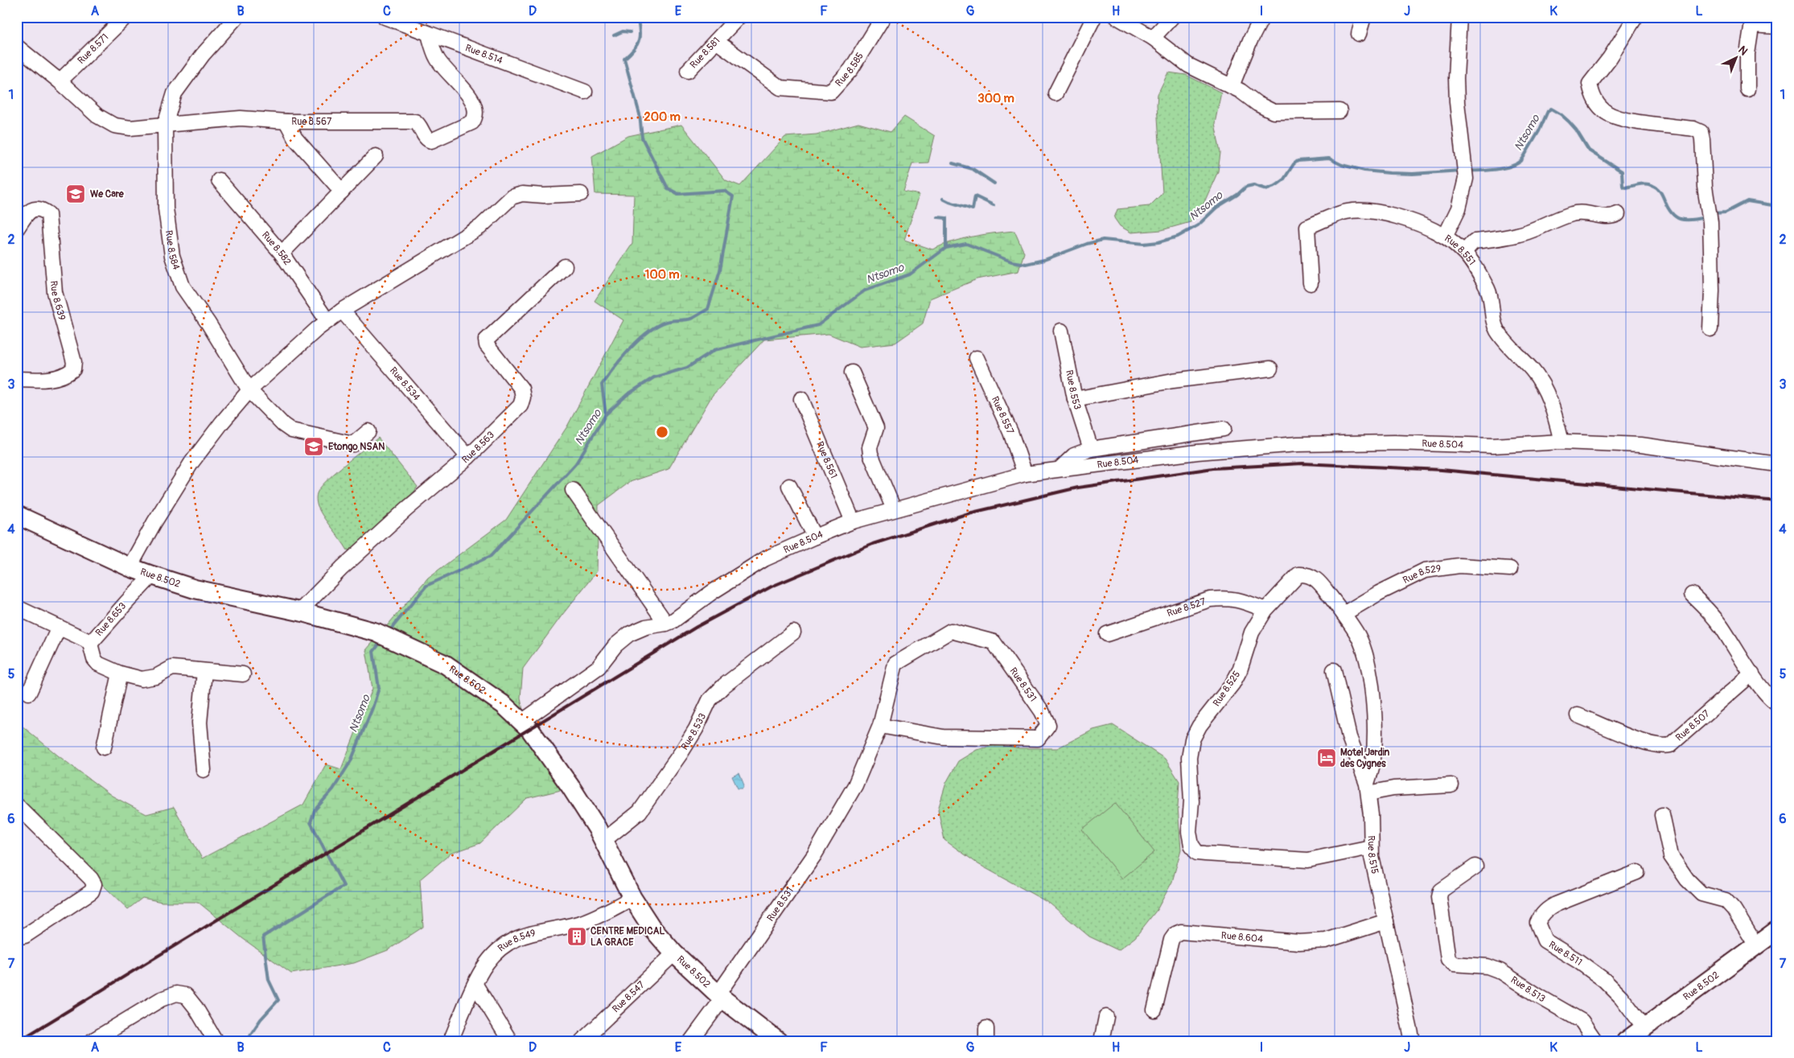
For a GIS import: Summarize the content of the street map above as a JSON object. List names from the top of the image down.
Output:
{
  "streets": {
    "main road": ["Rue 8.502"],
    "street": [
      "Rue 8.571",
      "Rue 8.581",
      "Rue 8.514",
      "Rue 8.585",
      "Rue 8.567",
      "Rue 8.582",
      "Rue 8.584",
      "Rue 8.551",
      "Rue 8.639",
      "Rue 8.534",
      "Rue 8.553",
      "Rue 8.557",
      "Rue 8.504",
      "Rue 8.563",
      "Rue 8.561",
      "Rue 8.529",
      "Rue 8.527",
      "Rue 8.653",
      "Rue 8.531",
      "Rue 8.525",
      "Rue 8.507",
      "Rue 8.533",
      "Rue 8.515",
      "Rue 8.604",
      "Rue 8.549",
      "Rue 8.511",
      "Rue 8.513",
      "Rue 8.547"
    ]
  },
  "crossings": [
    ["Rue 8.581", "Rue 8.585"],
    ["Rue 8.514", "Rue 8.567"],
    ["Rue 8.567", "Rue 8.584"],
    ["Rue 8.551", "Rue 8.504"],
    ["Rue 8.534", "Rue 8.563"],
    ["Rue 8.557", "Rue 8.504"],
    ["Rue 8.504", "Rue 8.561"],
    ["Rue 8.504", "Rue 8.502"],
    ["Rue 8.563", "Rue 8.502"],
    ["Rue 8.529", "Rue 8.525"],
    ["Rue 8.502", "Rue 8.653"],
    ["Rue 8.502", "Rue 8.531"],
    ["Rue 8.502", "Rue 8.533"],
    ["Rue 8.502", "Rue 8.549"],
    ["Rue 8.502", "Rue 8.511"],
    ["Rue 8.502", "Rue 8.547"],
    ["Rue 8.527", "Rue 8.525"],
    ["Rue 8.525", "Rue 8.515"],
    ["Rue 8.515", "Rue 8.604"]
  ],
  "water": ["Ntsomo"],
  "places": {
    "school or university": ["We Care", "Etongo NSAN"],
    "hotel": ["Motel Jardin des Cygnes"],
    "building": ["CENTRE MEDICAL LA GRACE"]
  },
  "north": "top right",
  "grid": {
    "columns": [
      "A",
      "B",
      "C",
      "D",
      "E",
      "F",
      "G",
      "H",
      "I",
      "J",
      "K",
      "L"
    ],
    "rows": [
      "1",
      "2",
      "3",
      "4",
      "5",
      "6",
      "7"
    ]
  },
  "rings": ["300 m", "200 m", "100 m"]
}
